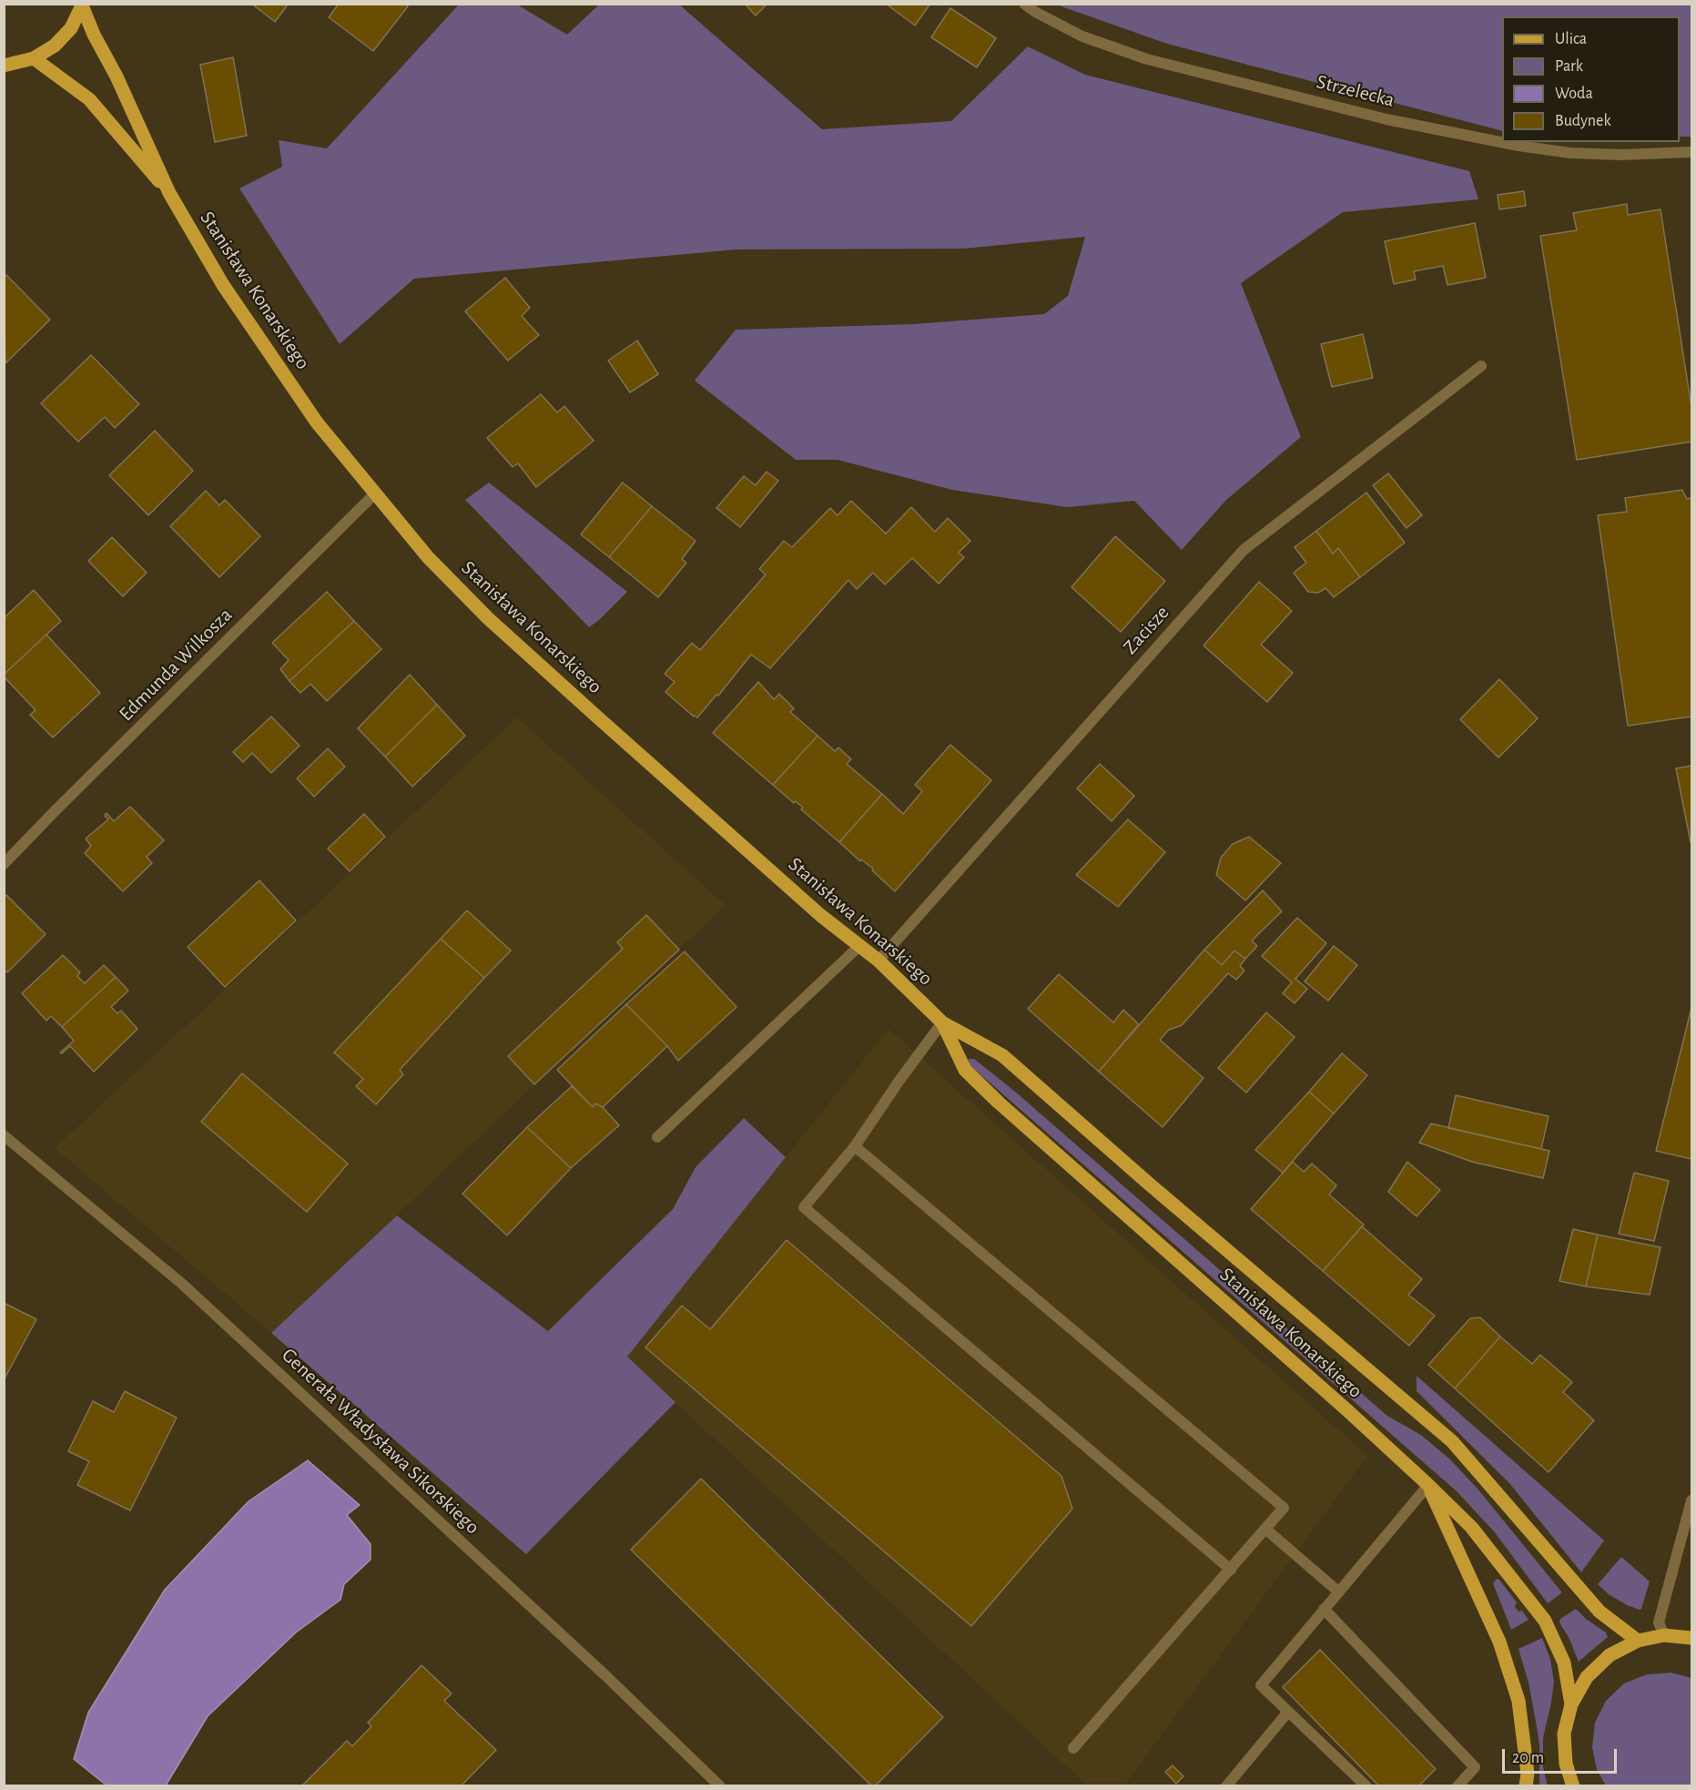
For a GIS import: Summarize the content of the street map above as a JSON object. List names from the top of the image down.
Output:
{
  "streets": {
    "main road": ["Stanisława Konarskiego"],
    "street": [
      "Strzelecka",
      "Zacisze",
      "Edmunda Wilkosza",
      "Generała Władysława Sikorskiego"
    ]
  },
  "crossings": [
    ["Stanisława Konarskiego", "Zacisze"],
    ["Stanisława Konarskiego", "Edmunda Wilkosza"]
  ],
  "legend": [
    "Ulica",
    "Park",
    "Woda",
    "Budynek"
  ],
  "scale_bar": "20 m"
}
